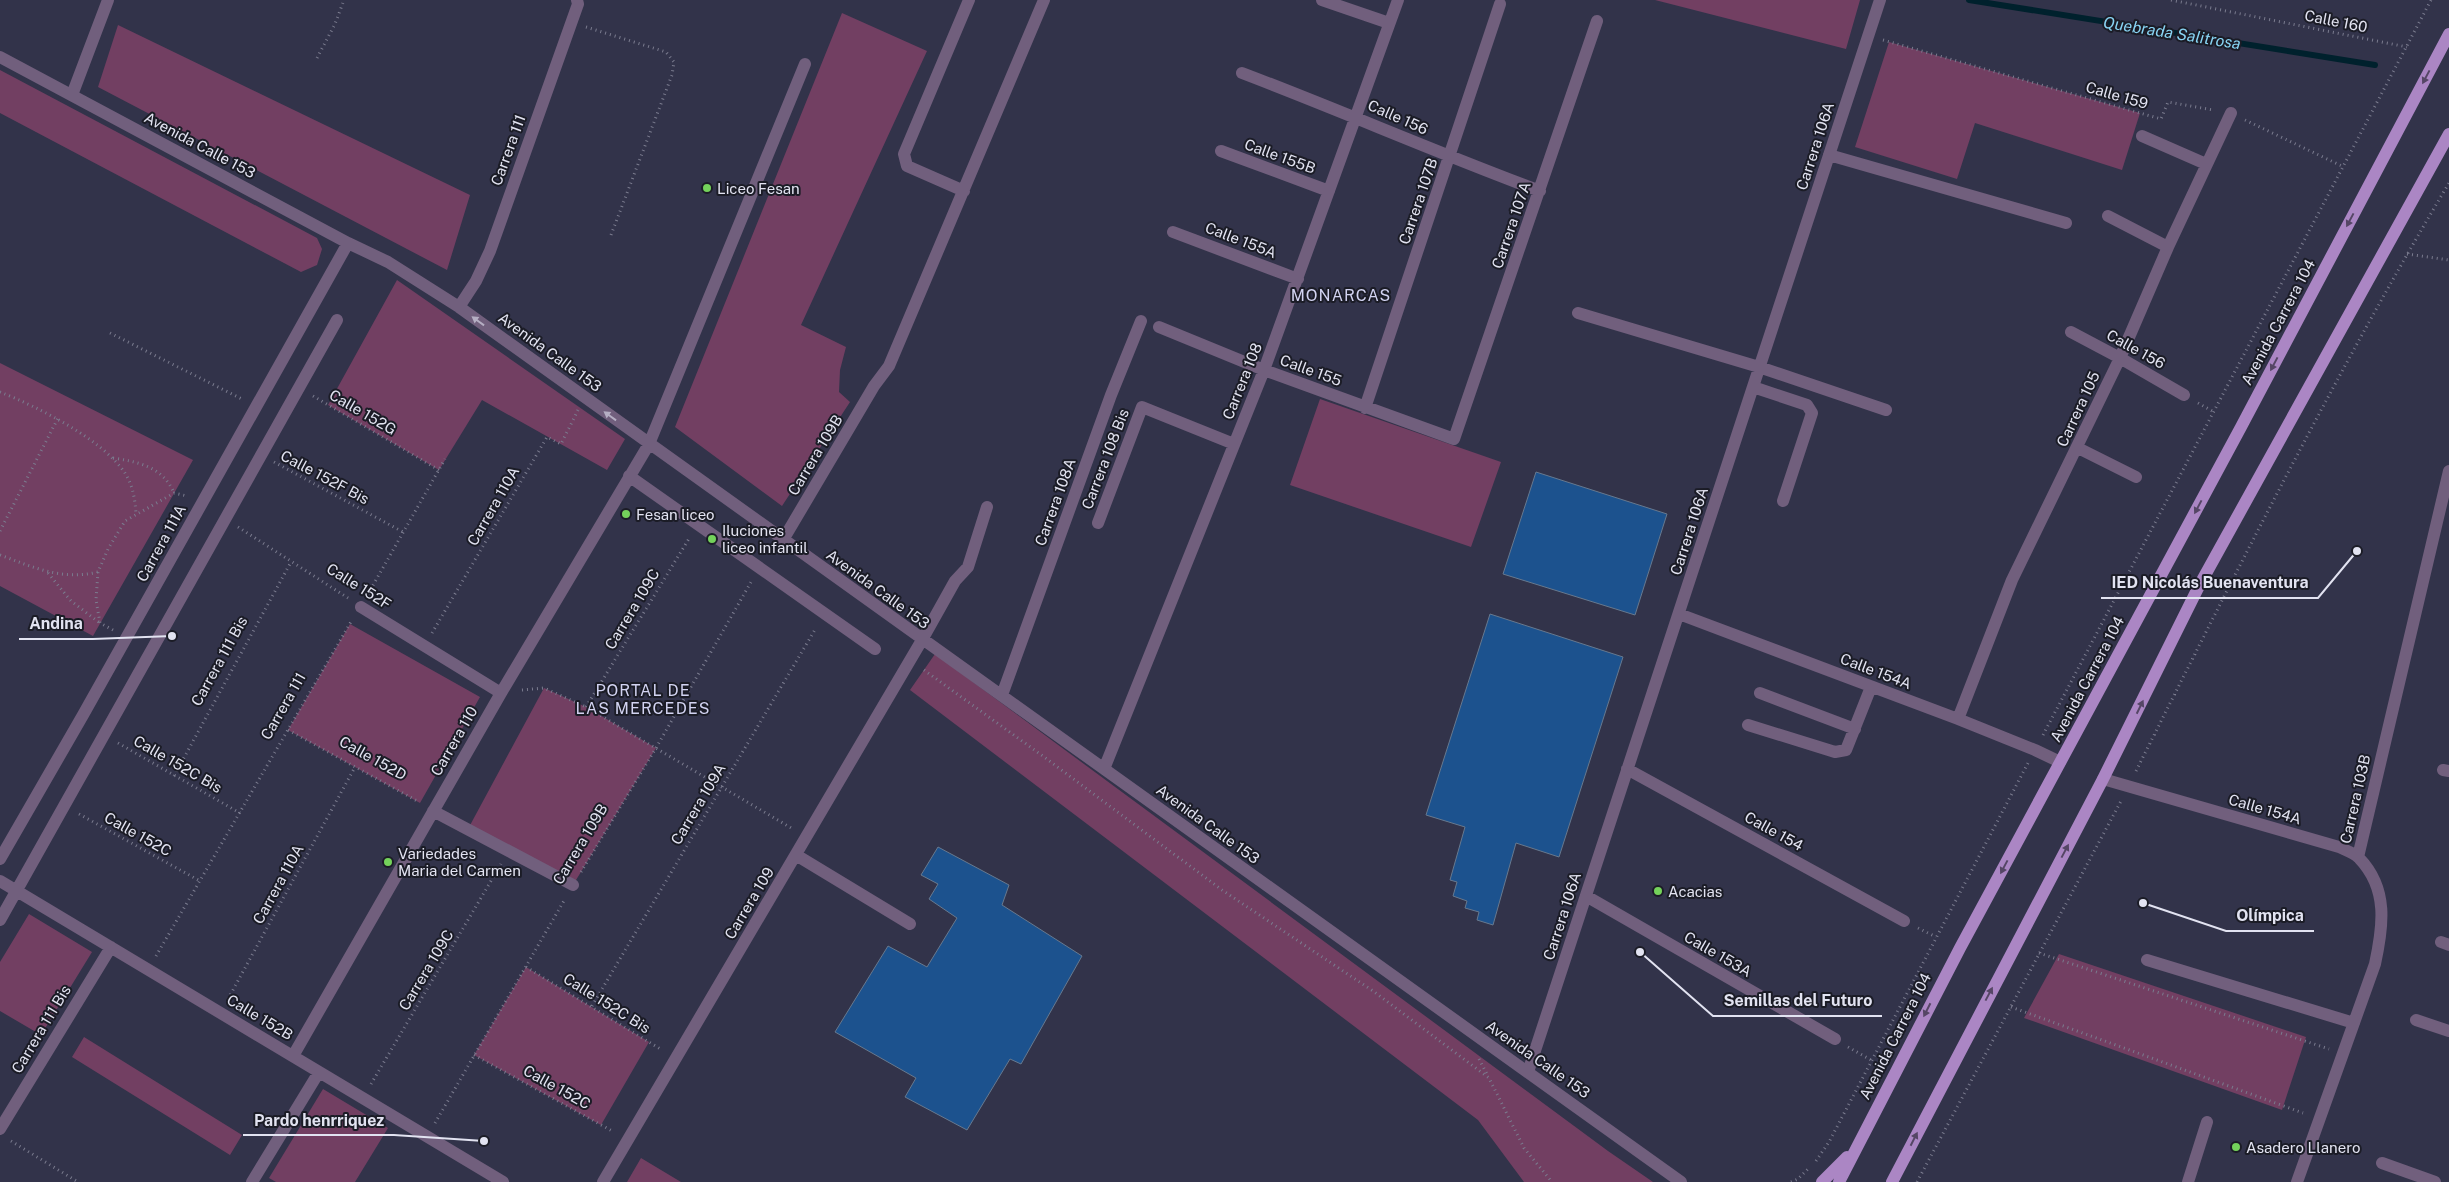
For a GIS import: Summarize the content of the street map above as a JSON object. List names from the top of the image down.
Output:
{
  "streets": {
    "main road": ["Avenida Carrera 104"],
    "street": [
      "Calle 156",
      "Avenida Calle 153",
      "Carrera 106A",
      "Carrera 111",
      "Calle 155B",
      "Carrera 107B",
      "Carrera 107A",
      "Calle 155A",
      "Calle 155",
      "Carrera 108",
      "Carrera 105",
      "Carrera 109B",
      "Carrera 108 Bis",
      "Carrera 108A",
      "Carrera 111A",
      "Calle 152F",
      "Carrera 111 Bis",
      "Calle 154A",
      "Carrera 110",
      "Carrera 103B",
      "Calle 154",
      "Carrera 109",
      "Calle 153A",
      "Calle 152B"
    ],
    "path": [
      "Calle 160",
      "Calle 159",
      "Calle 152G",
      "Calle 152F Bis",
      "Carrera 110A",
      "Carrera 109C",
      "Calle 152D",
      "Calle 152C Bis",
      "Carrera 109A",
      "Calle 152C"
    ]
  },
  "crossings": [
    ["Calle 159", "Carrera 106A"],
    ["Calle 159", "Carrera 105"],
    ["Calle 156", "Carrera 107B"],
    ["Calle 156", "Carrera 107A"],
    ["Calle 156", "Carrera 108"],
    ["Calle 156", "Carrera 105"],
    ["Avenida Calle 153", "Carrera 106A"],
    ["Avenida Calle 153", "Carrera 111"],
    ["Avenida Calle 153", "Carrera 108"],
    ["Avenida Calle 153", "Carrera 109B"],
    ["Avenida Calle 153", "Carrera 108A"],
    ["Avenida Calle 153", "Carrera 110A"],
    ["Avenida Calle 153", "Carrera 111A"],
    ["Avenida Calle 153", "Carrera 110"],
    ["Avenida Calle 153", "Carrera 109"],
    ["Carrera 106A", "Calle 154A"],
    ["Carrera 106A", "Calle 154"],
    ["Carrera 106A", "Calle 153A"],
    ["Carrera 111", "Calle 152G"],
    ["Carrera 111", "Calle 152F Bis"],
    ["Carrera 111", "Calle 152F"],
    ["Carrera 111", "Calle 152D"],
    ["Carrera 111", "Calle 152C Bis"],
    ["Carrera 111", "Calle 152C"],
    ["Carrera 111", "Calle 152B"],
    ["Calle 155B", "Carrera 108"],
    ["Carrera 107B", "Calle 155"],
    ["Carrera 107A", "Calle 155"],
    ["Calle 155A", "Carrera 108"],
    ["Avenida Carrera 104", "Calle 154A"],
    ["Calle 155", "Carrera 108"],
    ["Carrera 108", "Carrera 108 Bis"],
    ["Carrera 105", "Calle 154A"],
    ["Carrera 109B", "Calle 152C Bis"],
    ["Carrera 109B", "Calle 152C"],
    ["Carrera 109B", "Calle 152B"],
    ["Carrera 110A", "Calle 152F"],
    ["Carrera 110A", "Calle 152D"],
    ["Carrera 110A", "Calle 152B"],
    ["Calle 152F", "Carrera 111 Bis"],
    ["Calle 152F", "Carrera 110"],
    ["Carrera 109C", "Calle 152B"],
    ["Carrera 111 Bis", "Calle 152C Bis"],
    ["Carrera 111 Bis", "Calle 152B"],
    ["Calle 154A", "Carrera 103B"],
    ["Carrera 110", "Calle 152D"],
    ["Carrera 110", "Calle 152B"],
    ["Calle 152C Bis", "Carrera 109A"],
    ["Calle 152C Bis", "Carrera 109"],
    ["Calle 152C", "Carrera 109"]
  ],
  "districts": ["MONARCAS", "PORTAL DE LAS MERCEDES"],
  "water": ["Quebrada Salitrosa"],
  "places": [
    "Liceo Fesan",
    "Fesan liceo",
    "Iluciones liceo infantil",
    "IED Nicolás Buenaventura",
    "Andina",
    "Variedades Maria del Carmen",
    "Acacias",
    "Olímpica",
    "Semillas del Futuro",
    "Pardo henrriquez",
    "Asadero Llanero"
  ]
}
